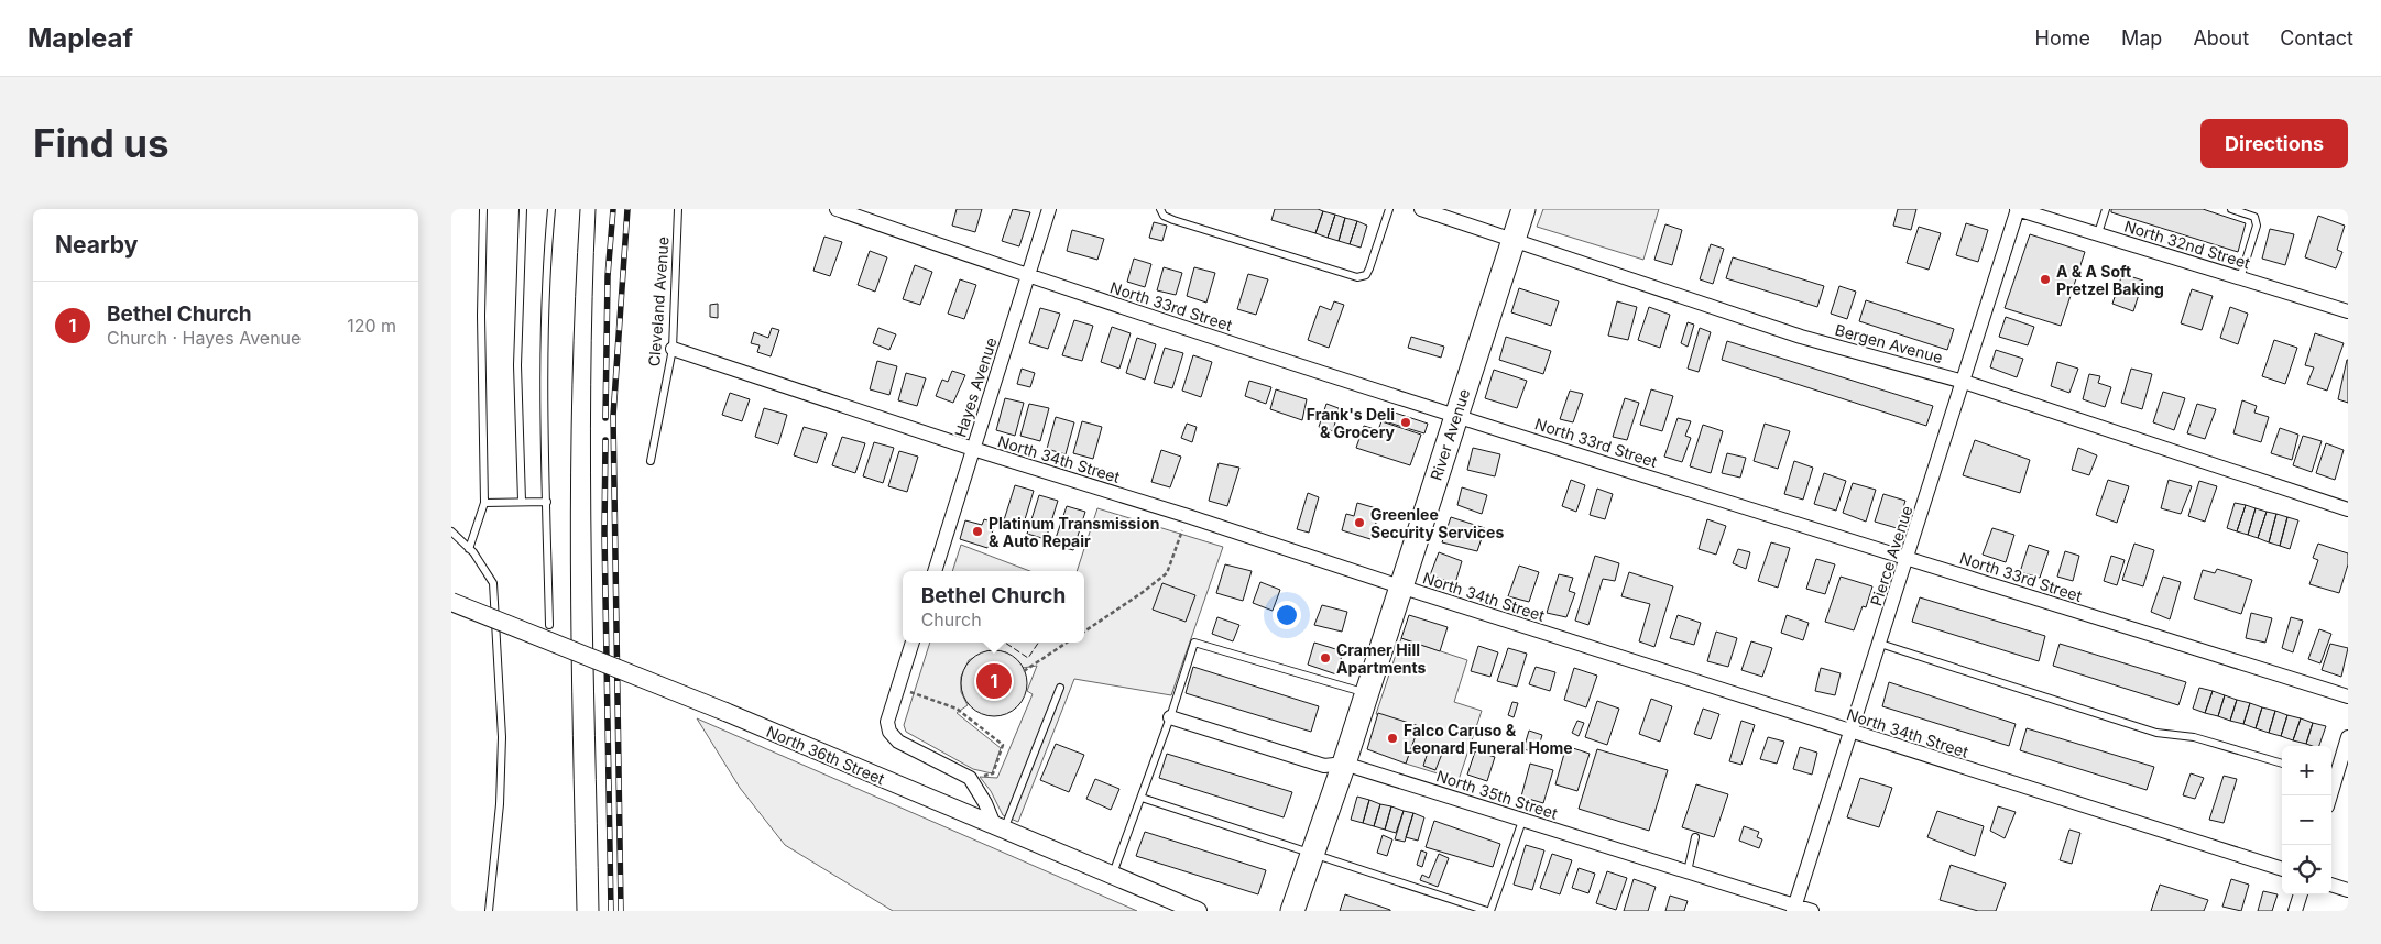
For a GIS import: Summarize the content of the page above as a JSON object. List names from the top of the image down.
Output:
{
  "streets": {
    "main road": ["River Avenue"],
    "street": [
      "North 32nd Street",
      "North 33rd Street",
      "Bergen Avenue",
      "Hayes Avenue",
      "North 34th Street",
      "Pierce Avenue",
      "North 36th Street",
      "North 35th Street"
    ],
    "lane": ["Cleveland Avenue"]
  },
  "crossings": [
    ["North 32nd Street", "Pierce Avenue"],
    ["Cleveland Avenue", "North 34th Street"],
    ["North 33rd Street", "Hayes Avenue"],
    ["North 33rd Street", "River Avenue"],
    ["North 33rd Street", "Pierce Avenue"],
    ["Bergen Avenue", "River Avenue"],
    ["Bergen Avenue", "Pierce Avenue"],
    ["Hayes Avenue", "North 34th Street"],
    ["River Avenue", "North 34th Street"],
    ["River Avenue", "North 35th Street"],
    ["North 34th Street", "Pierce Avenue"],
    ["Pierce Avenue", "North 35th Street"]
  ],
  "places": [
    "A & A Soft Pretzel Baking",
    "Frank's Deli & Grocery",
    "Greenlee Security Services",
    "Platinum Transmission & Auto Repair",
    "Cramer Hill Apartments",
    "Falco Caruso & Leonard Funeral Home"
  ],
  "page": {
    "header": "Mapleaf",
    "nav": [
      "Home",
      "Map",
      "About",
      "Contact"
    ],
    "buttons": "Directions",
    "title": "Find us",
    "heading": "Nearby",
    "list": [
      {
        "mark": "1",
        "name": "Bethel Church",
        "note": "Church · Hayes Avenue",
        "value": "120 m"
      }
    ],
    "popup": ["Bethel Church", "Church"],
    "pins": "1",
    "map_buttons": ["+", "−"]
  }
}
